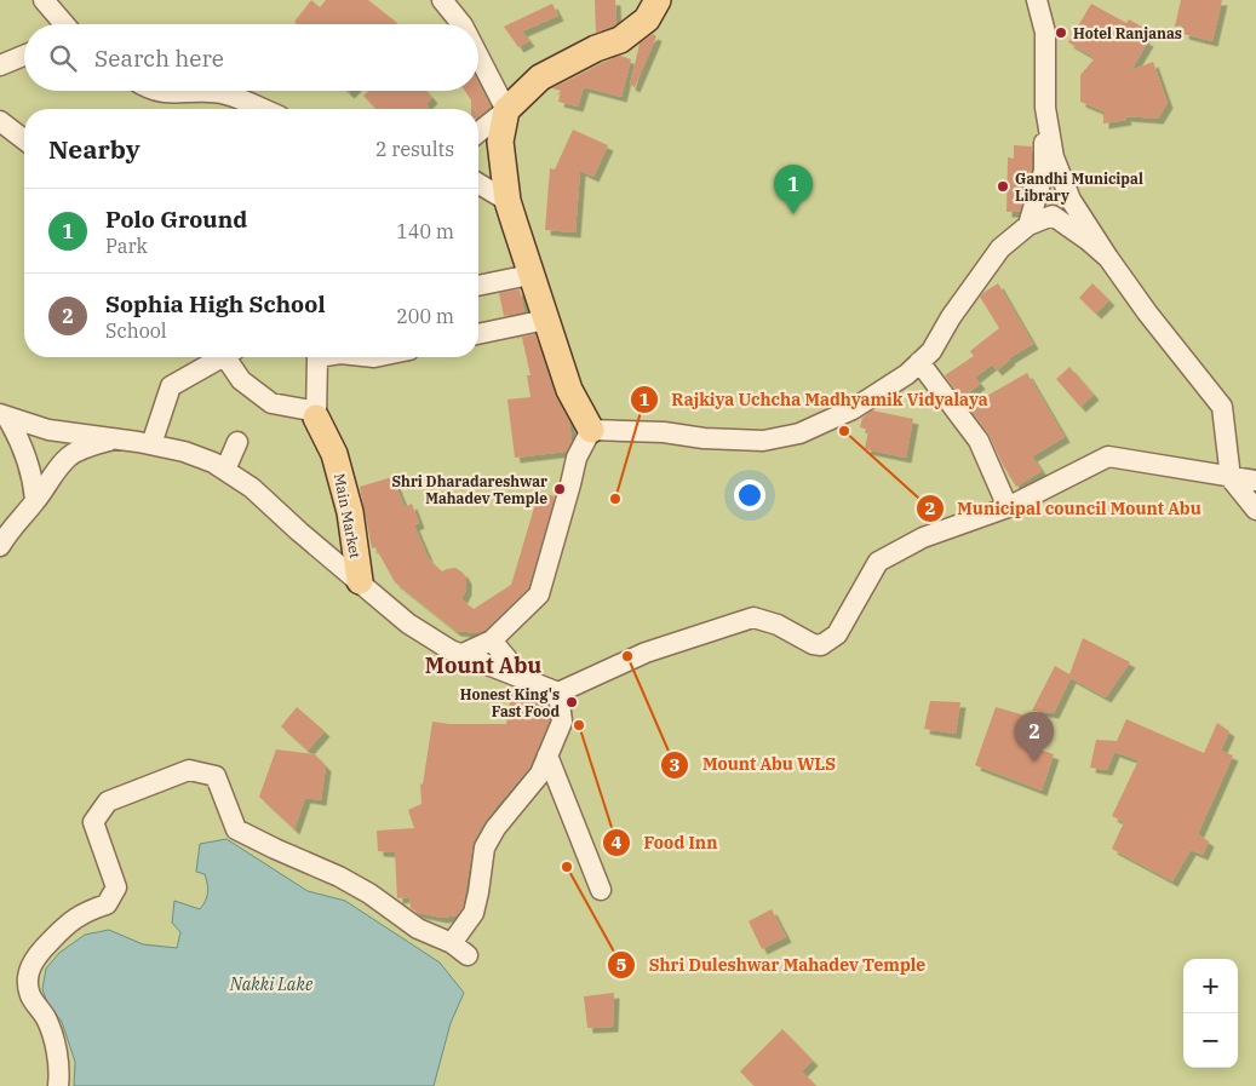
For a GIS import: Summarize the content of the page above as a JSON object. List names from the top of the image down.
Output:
{
  "streets": {
    "main road": ["Main Market"]
  },
  "districts": ["Mount Abu"],
  "water": ["Nakki Lake"],
  "places": [
    "Hotel Ranjanas",
    "Gandhi Municipal Library",
    "Municipal council Mount Abu",
    "Shri Dharadareshwar Mahadev Temple",
    "Rajkiya Uchcha Madhyamik Vidyalaya",
    "Mount Abu WLS",
    "Honest King's Fast Food",
    "Food Inn",
    "Shri Duleshwar Mahadev Temple"
  ],
  "page": {
    "search": "Search here",
    "heading": ["Nearby", "2 results"],
    "pins": ["1", "2"],
    "list": [
      {
        "mark": "1",
        "name": "Polo Ground",
        "note": "Park",
        "value": "140 m"
      },
      {
        "mark": "2",
        "name": "Sophia High School",
        "note": "School",
        "value": "200 m"
      }
    ],
    "map_buttons": ["+", "−"]
  }
}
